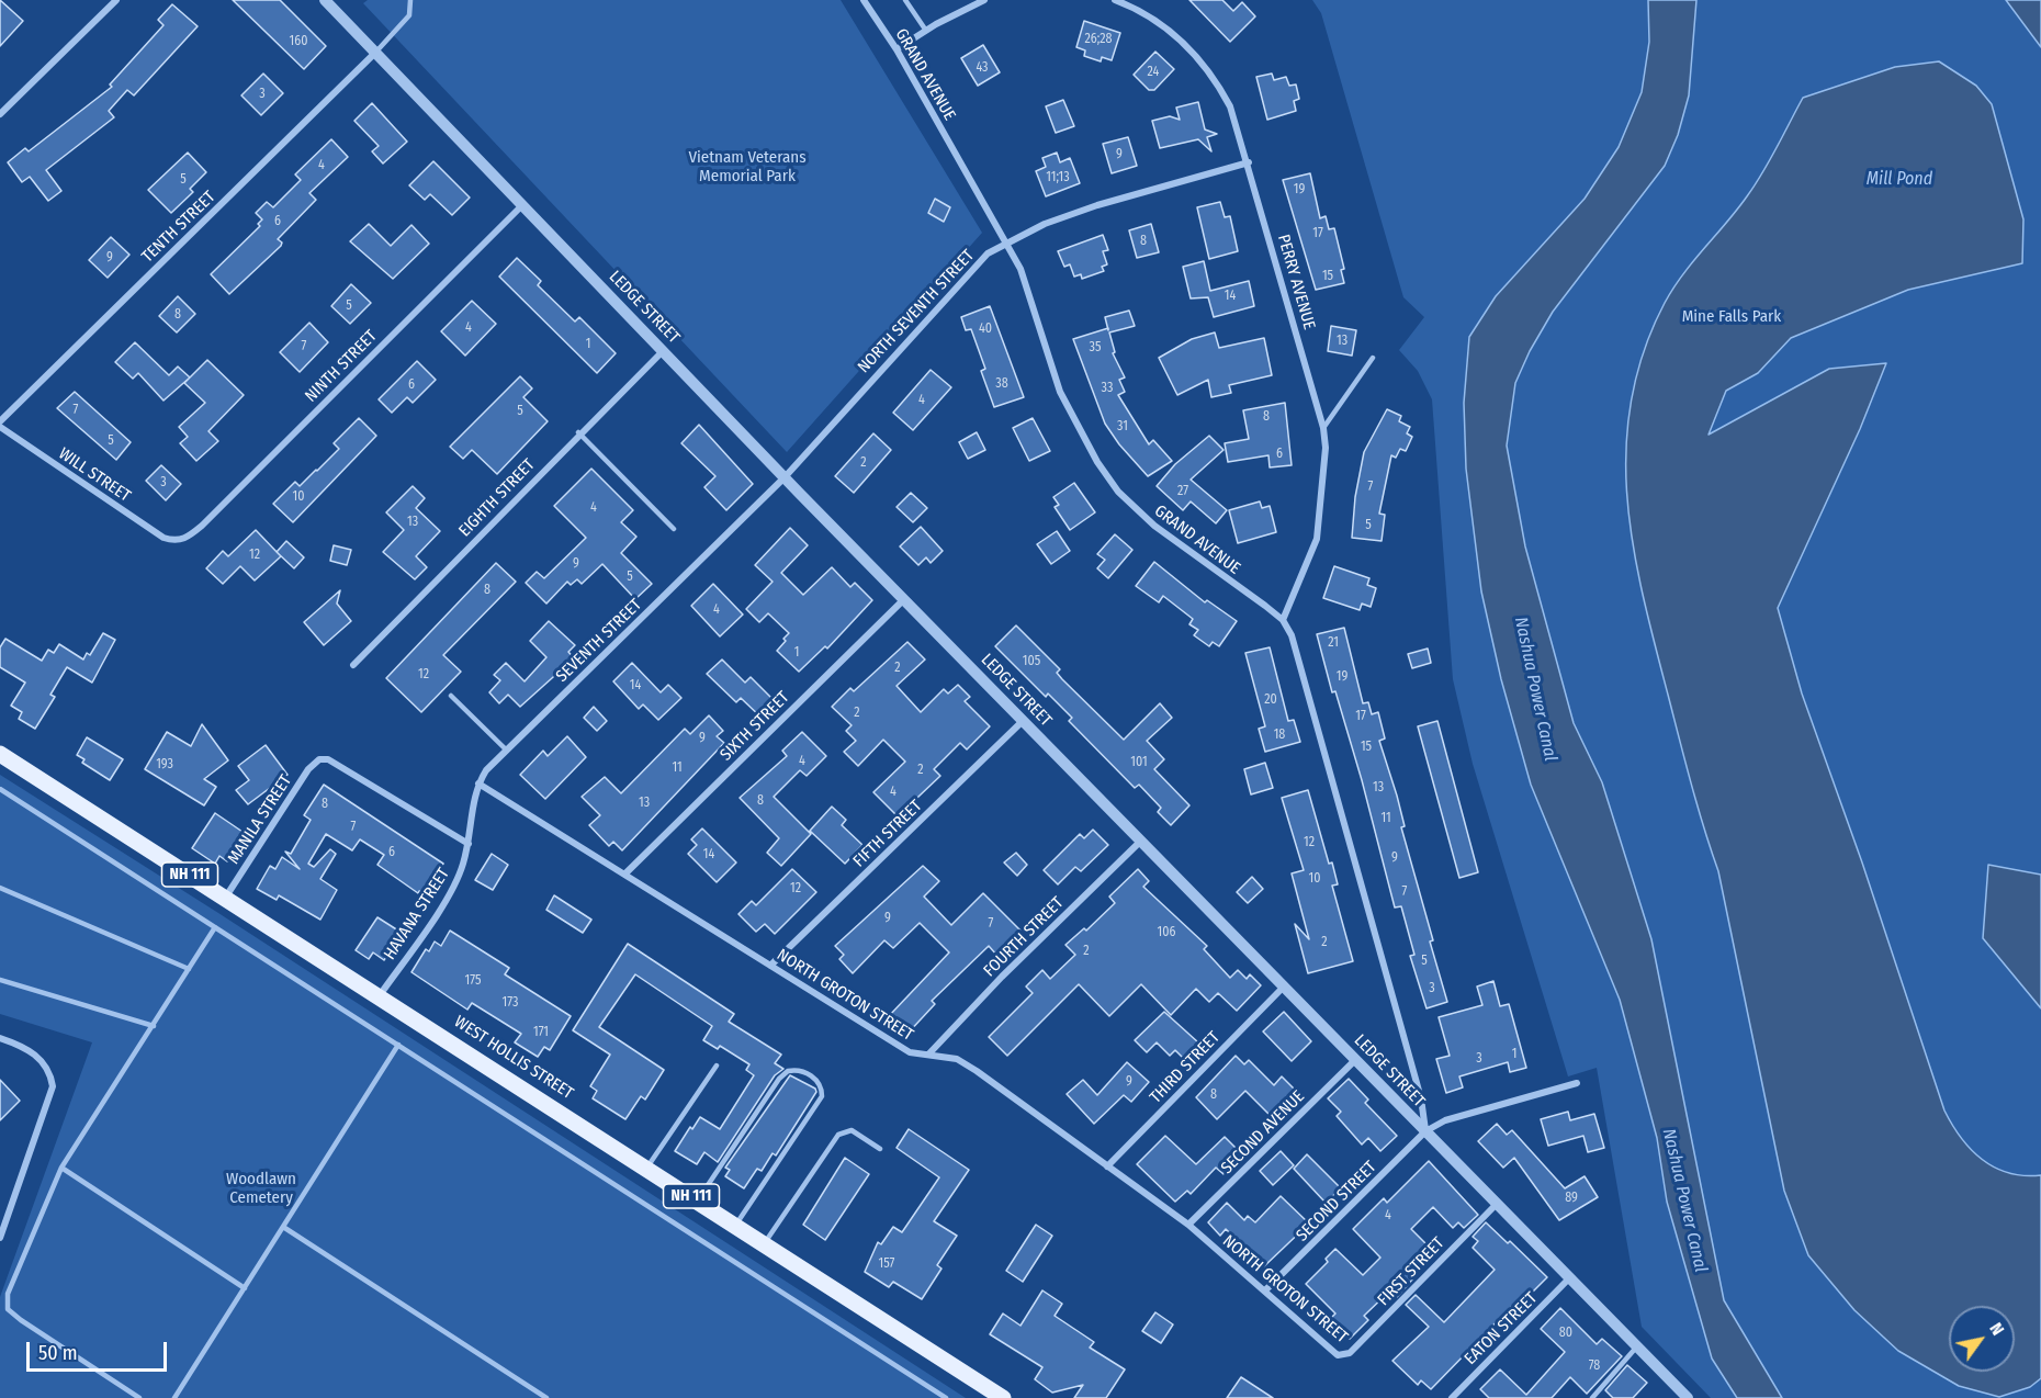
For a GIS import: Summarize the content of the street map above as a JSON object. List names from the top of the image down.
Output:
{
  "streets": {
    "main road": ["NH 111", "WEST HOLLIS STREET"],
    "street": [
      "GRAND AVENUE",
      "TENTH STREET",
      "PERRY AVENUE",
      "LEDGE STREET",
      "NORTH SEVENTH STREET",
      "NINTH STREET",
      "WILL STREET",
      "EIGHTH STREET",
      "SEVENTH STREET",
      "SIXTH STREET",
      "MANILA STREET",
      "FIFTH STREET",
      "HAVANA STREET",
      "FOURTH STREET",
      "NORTH GROTON STREET",
      "THIRD STREET",
      "SECOND AVENUE",
      "SECOND STREET",
      "FIRST STREET",
      "EATON STREET"
    ]
  },
  "crossings": [
    ["GRAND AVENUE", "PERRY AVENUE"],
    ["GRAND AVENUE", "LEDGE STREET"],
    ["GRAND AVENUE", "NORTH SEVENTH STREET"],
    ["GRAND AVENUE", "SECOND STREET"],
    ["TENTH STREET", "LEDGE STREET"],
    ["PERRY AVENUE", "NORTH SEVENTH STREET"],
    ["LEDGE STREET", "NORTH SEVENTH STREET"],
    ["LEDGE STREET", "NINTH STREET"],
    ["LEDGE STREET", "EIGHTH STREET"],
    ["LEDGE STREET", "SEVENTH STREET"],
    ["LEDGE STREET", "SIXTH STREET"],
    ["LEDGE STREET", "FIFTH STREET"],
    ["LEDGE STREET", "FOURTH STREET"],
    ["LEDGE STREET", "THIRD STREET"],
    ["LEDGE STREET", "SECOND AVENUE"],
    ["LEDGE STREET", "SECOND STREET"],
    ["LEDGE STREET", "FIRST STREET"],
    ["LEDGE STREET", "EATON STREET"],
    ["NORTH SEVENTH STREET", "SEVENTH STREET"],
    ["NINTH STREET", "WILL STREET"],
    ["SEVENTH STREET", "NORTH GROTON STREET"],
    ["SIXTH STREET", "NORTH GROTON STREET"],
    ["MANILA STREET", "HAVANA STREET"],
    ["MANILA STREET", "WEST HOLLIS STREET"],
    ["FIFTH STREET", "NORTH GROTON STREET"],
    ["HAVANA STREET", "WEST HOLLIS STREET"],
    ["FOURTH STREET", "NORTH GROTON STREET"],
    ["NORTH GROTON STREET", "THIRD STREET"],
    ["NORTH GROTON STREET", "SECOND AVENUE"],
    ["NORTH GROTON STREET", "SECOND STREET"],
    ["NORTH GROTON STREET", "FIRST STREET"]
  ],
  "water": ["Mill Pond", "Nashua Power Canal"],
  "parks": ["Vietnam Veterans Memorial Park", "Mine Falls Park", "Woodlawn Cemetery"],
  "house_numbers": [
    "26;28",
    "160",
    "43",
    "24",
    "3",
    "9",
    "4",
    "11;13",
    "5",
    "19",
    "6",
    "17",
    "8",
    "9",
    "15",
    "14",
    "5",
    "8",
    "4",
    "40",
    "13",
    "1",
    "7",
    "35",
    "38",
    "6",
    "33",
    "4",
    "7",
    "5",
    "8",
    "31",
    "5",
    "6",
    "2",
    "3",
    "7",
    "27",
    "10",
    "4",
    "13",
    "5",
    "12",
    "9",
    "5",
    "8",
    "4",
    "21",
    "1",
    "105",
    "2",
    "12",
    "19",
    "14",
    "20",
    "2",
    "17",
    "18",
    "9",
    "15",
    "4",
    "101",
    "193",
    "11",
    "2",
    "13",
    "4",
    "8",
    "13",
    "8",
    "11",
    "7",
    "12",
    "6",
    "14",
    "9",
    "10",
    "12",
    "7",
    "9",
    "7",
    "106",
    "2",
    "2",
    "5",
    "175",
    "3",
    "173",
    "171",
    "1",
    "3",
    "9",
    "8",
    "89",
    "4",
    "157",
    "80",
    "78"
  ],
  "scale_bar": "50 m",
  "north": "top right"
}
